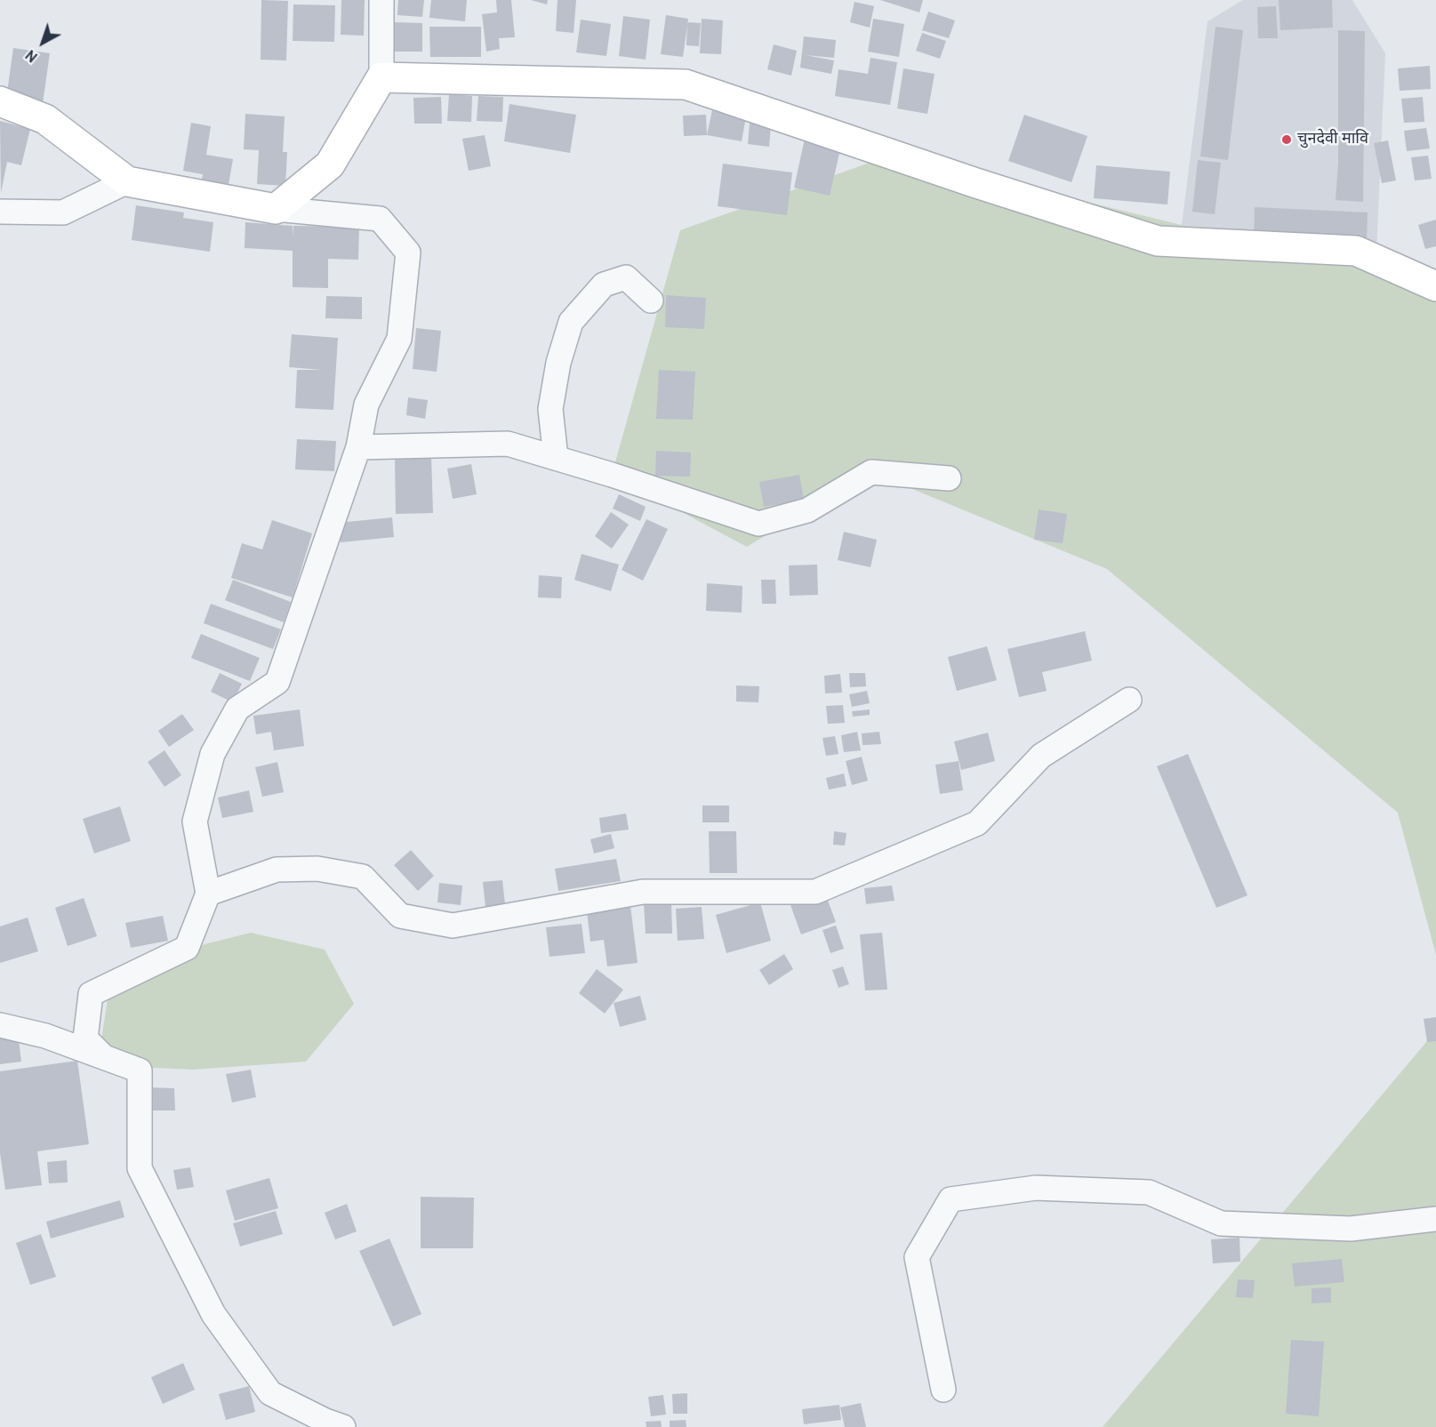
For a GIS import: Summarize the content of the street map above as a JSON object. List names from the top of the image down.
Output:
{
  "places": ["चुनदेवी मावि"],
  "north": "bottom left"
}
